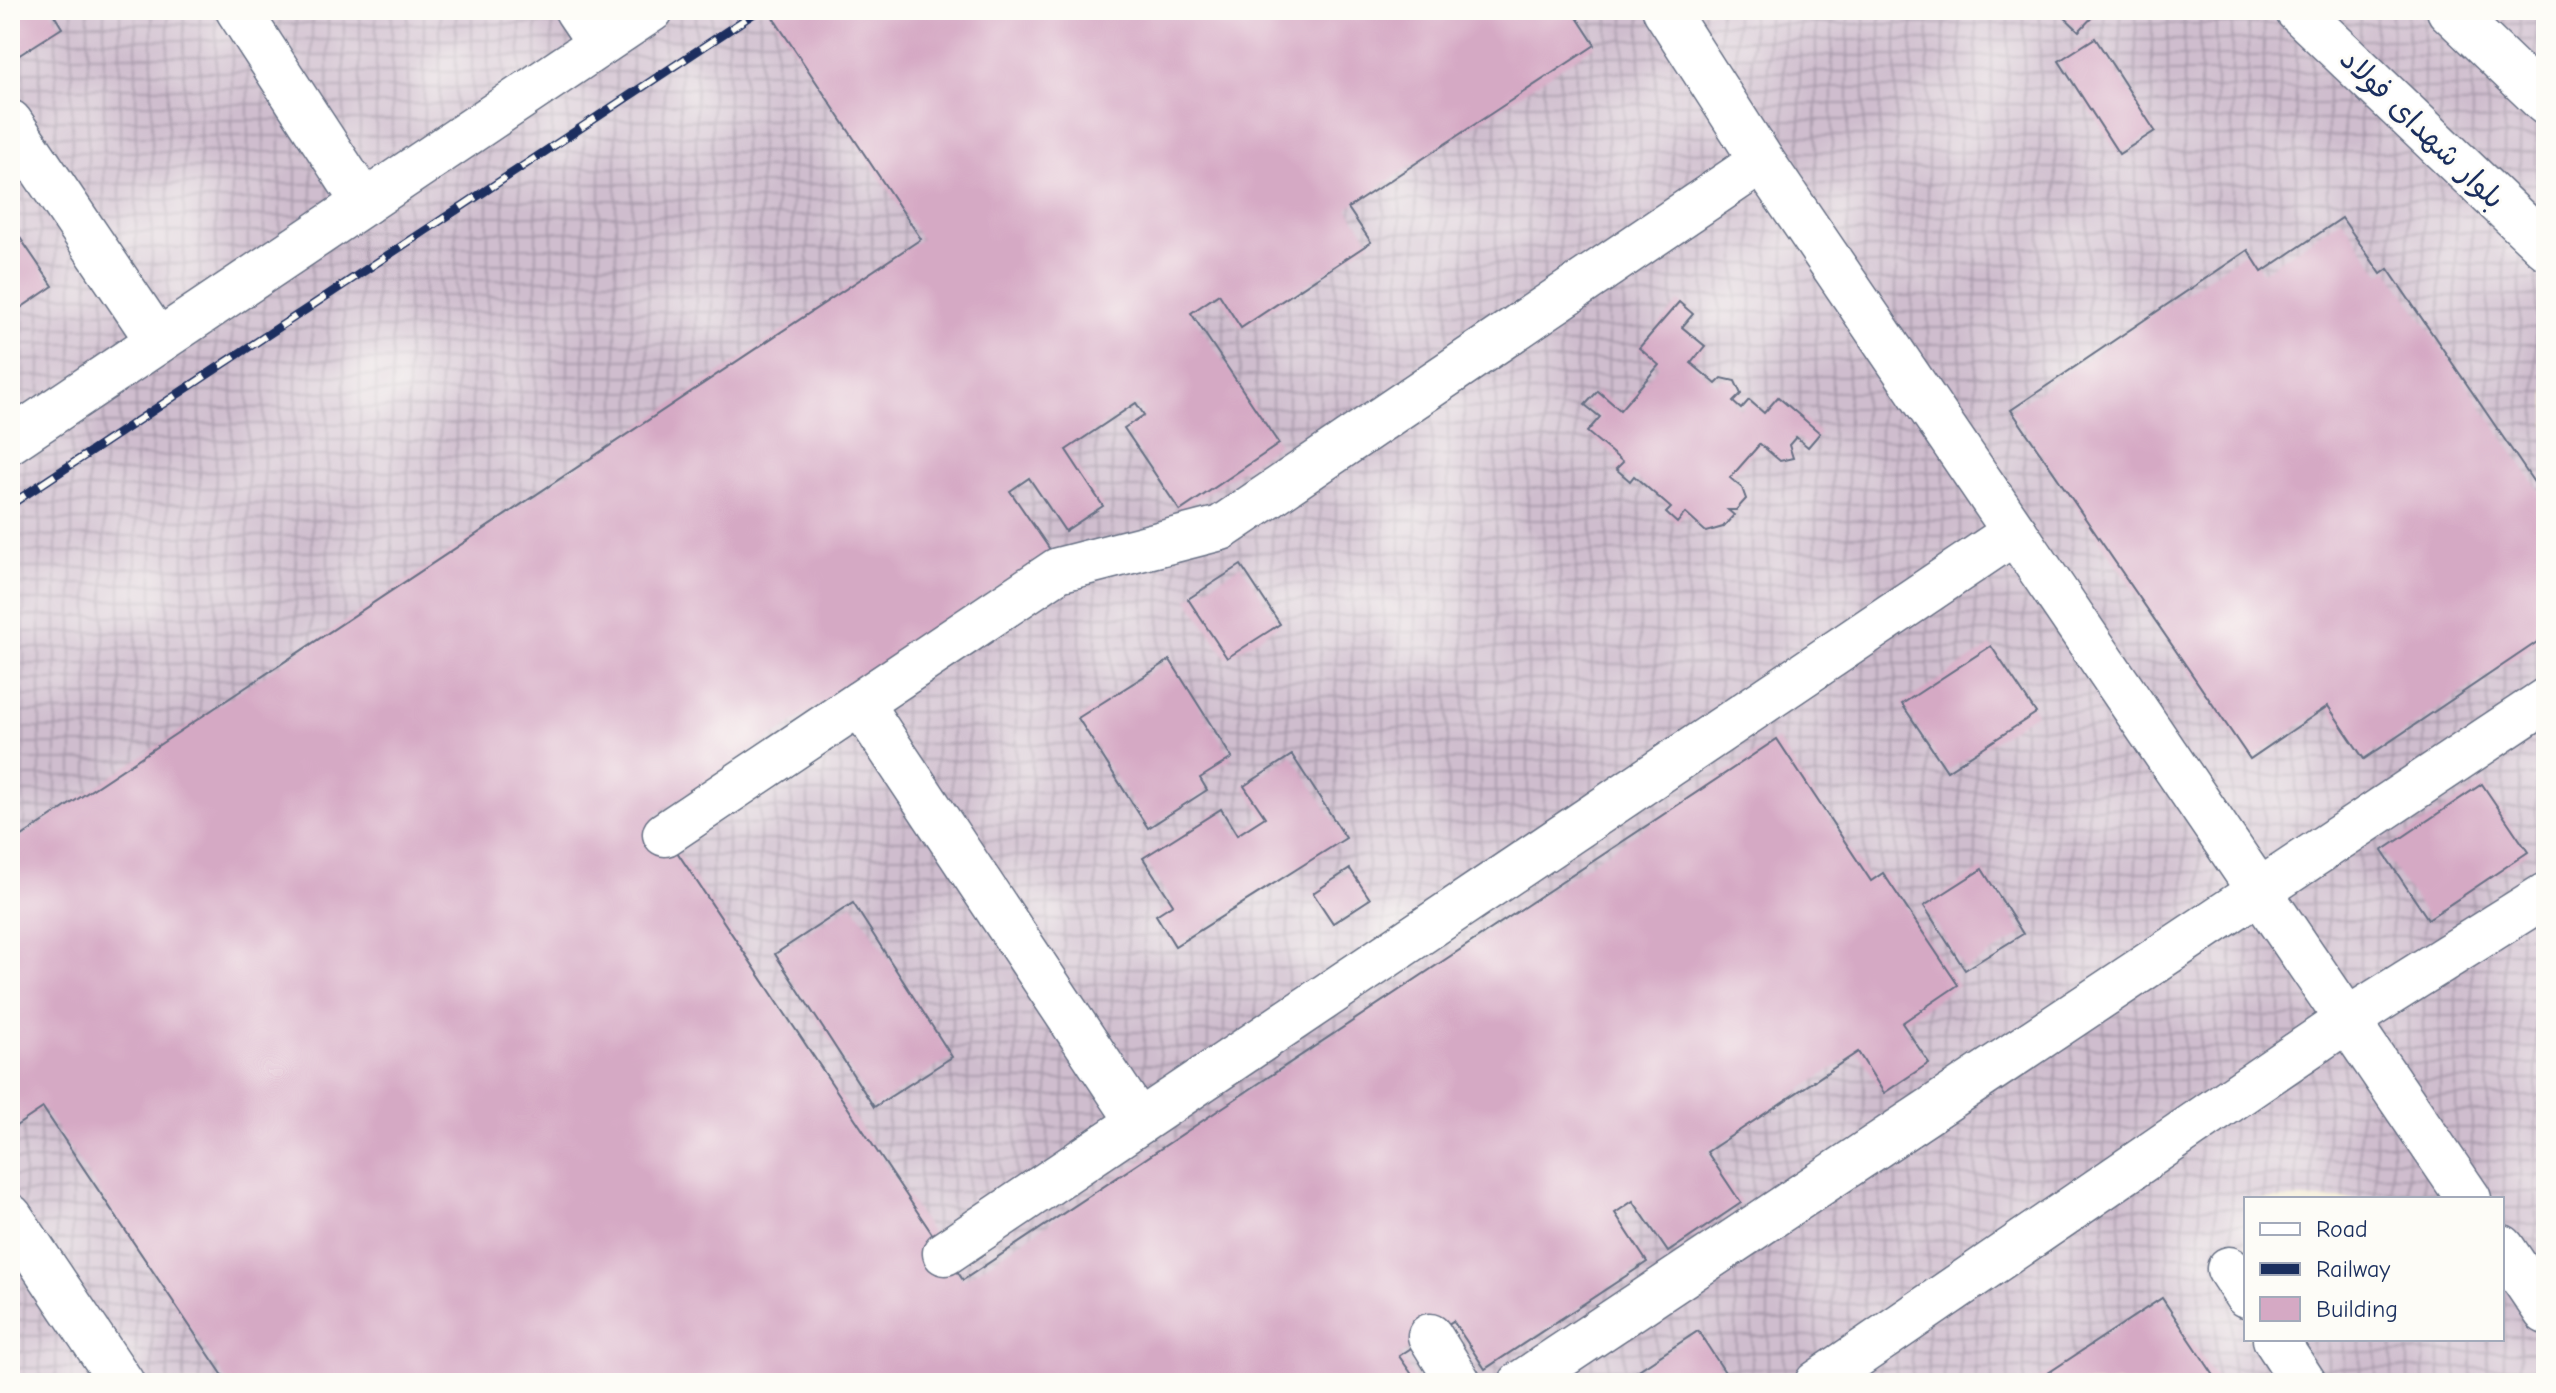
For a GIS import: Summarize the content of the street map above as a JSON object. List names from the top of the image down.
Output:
{
  "streets": {
    "street": ["بلوار شهدای فولاد"]
  },
  "legend": ["Road", "Railway", "Building"]
}
